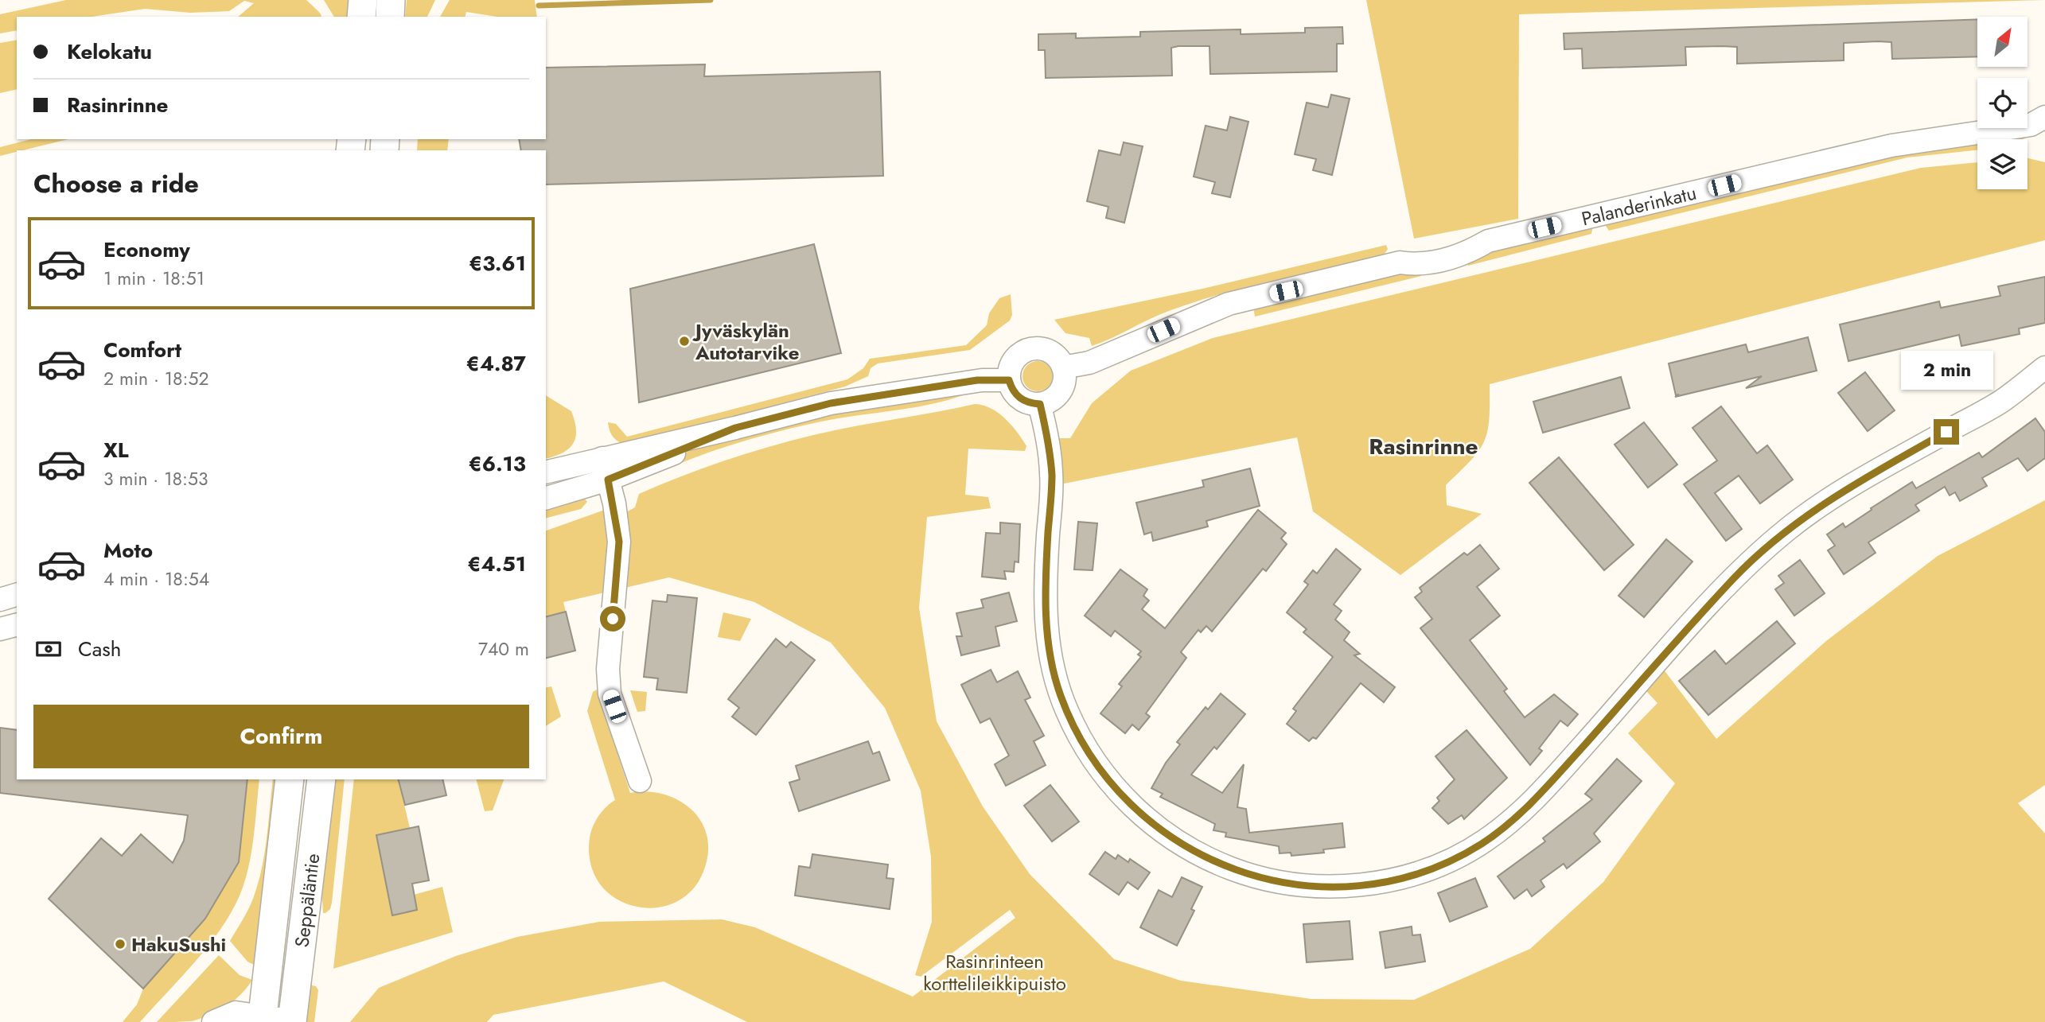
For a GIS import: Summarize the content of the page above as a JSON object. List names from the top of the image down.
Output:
{
  "streets": {
    "main road": ["Seppäläntie"],
    "street": ["Palanderinkatu"]
  },
  "districts": ["Rasinrinne"],
  "parks": ["Rasinrinteen korttelileikkipuisto"],
  "places": ["Jyväskylän Autotarvike", "HakuSushi"],
  "north": "top right",
  "page": {
    "banner": ["Kelokatu", "Rasinrinne"],
    "heading": "Choose a ride",
    "list": [
      {
        "name": "Economy",
        "note": "1 min · 18:51",
        "value": "€3.61"
      },
      {
        "name": "Comfort",
        "note": "2 min · 18:52",
        "value": "€4.87"
      },
      {
        "name": "XL",
        "note": "3 min · 18:53",
        "value": "€6.13"
      },
      {
        "name": "Moto",
        "note": "4 min · 18:54",
        "value": "€4.51"
      }
    ],
    "bubble": "2 min",
    "pay": ["Cash", "740 m"],
    "buttons": "Confirm"
  }
}
